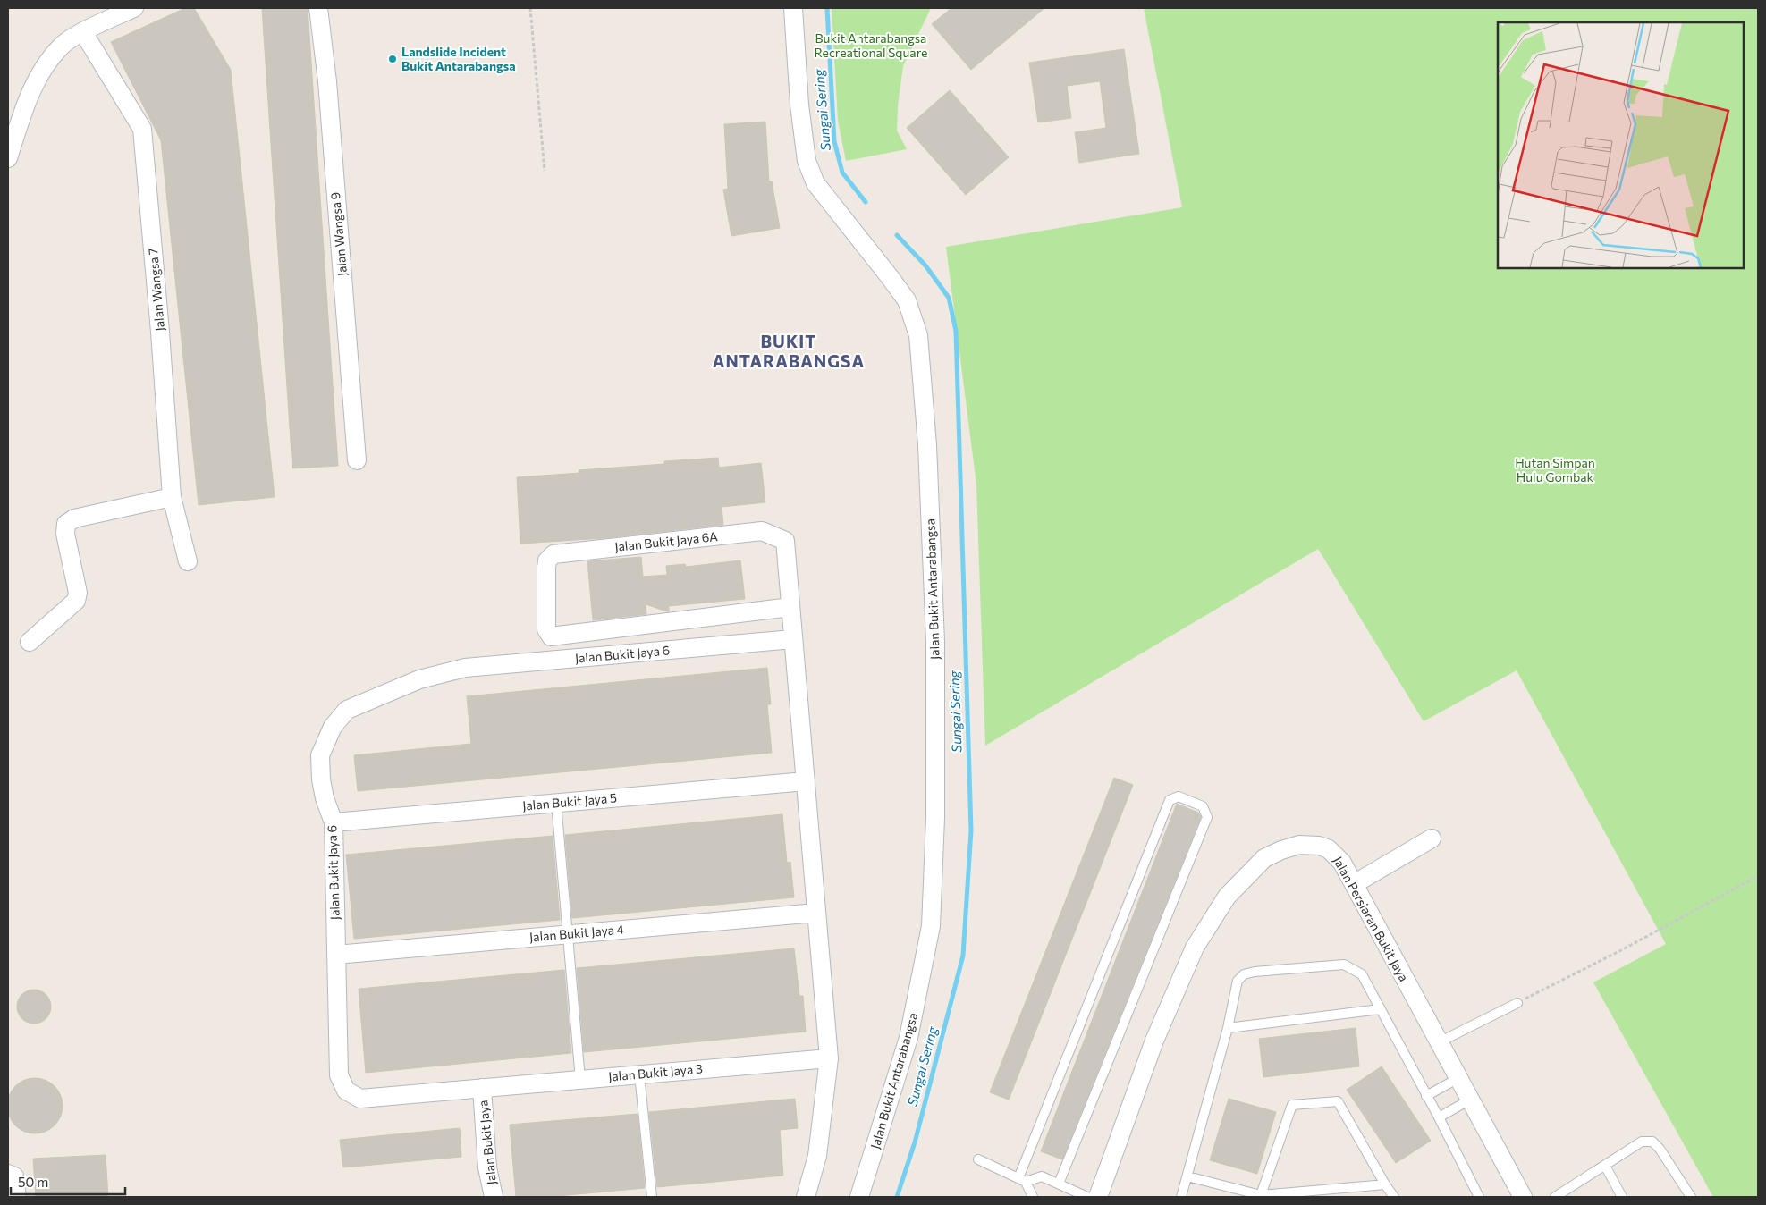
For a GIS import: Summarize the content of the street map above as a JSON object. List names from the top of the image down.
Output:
{
  "streets": {
    "street": [
      "Jalan Wangsa 9",
      "Jalan Wangsa 7",
      "Jalan Bukit Jaya 6A",
      "Jalan Bukit Antarabangsa",
      "Jalan Bukit Jaya 6",
      "Jalan Bukit Jaya 5",
      "Jalan Persiaran Bukit Jaya",
      "Jalan Bukit Jaya 4",
      "Jalan Bukit Jaya 3",
      "Jalan Bukit Jaya"
    ]
  },
  "crossings": [
    ["Jalan Bukit Jaya 6", "Jalan Bukit Jaya 5"],
    ["Jalan Bukit Jaya 6", "Jalan Bukit Jaya 4"],
    ["Jalan Bukit Jaya 6", "Jalan Bukit Jaya 3"],
    ["Jalan Bukit Jaya 6", "Jalan Bukit Jaya"],
    ["Jalan Bukit Jaya 3", "Jalan Bukit Jaya"]
  ],
  "districts": ["BUKIT ANTARABANGSA"],
  "water": ["Sungai Sering"],
  "parks": ["Bukit Antarabangsa Recreational Square", "Hutan Simpan Hulu Gombak"],
  "places": ["Landslide Incident Bukit Antarabangsa"],
  "scale_bar": "50 m"
}
